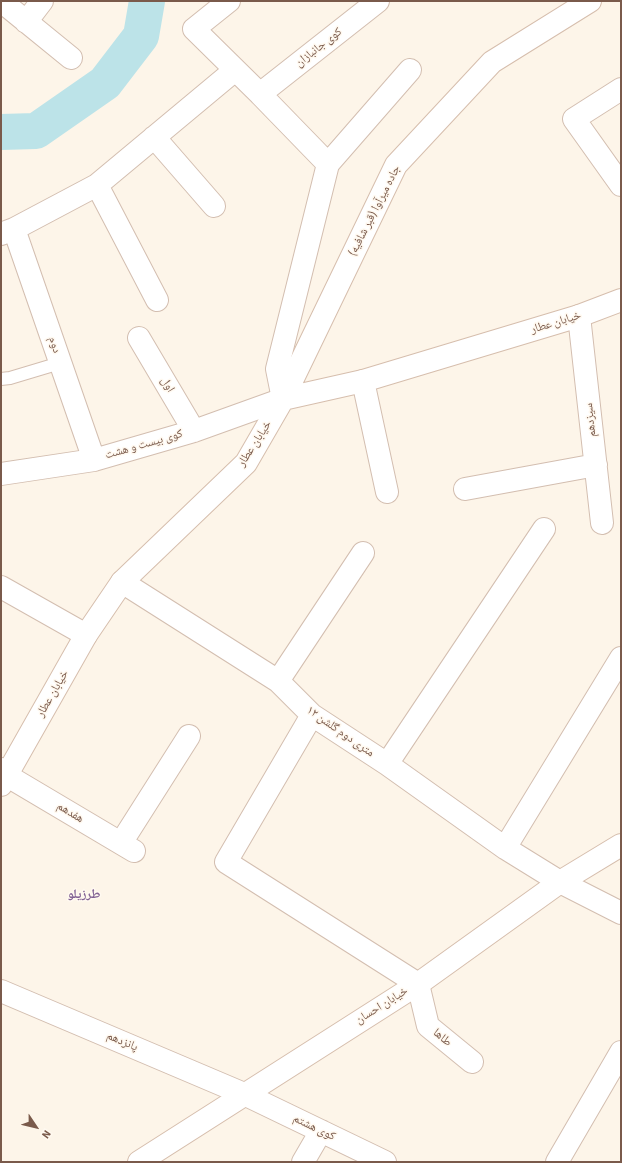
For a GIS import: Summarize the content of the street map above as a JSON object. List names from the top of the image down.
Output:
{
  "streets": {
    "street": [
      "کوی جانبازان",
      "جاده میرآوا (قبر شافیه)",
      "خیابان عطار",
      "دوم",
      "اول",
      "سیزدهم",
      "کوی بیست و هشت",
      "۱۲ متری دوم گلشن",
      "هفدهم",
      "خیابان احسان",
      "طاها",
      "پانزدهم",
      "کوی هشتم"
    ]
  },
  "crossings": [
    ["جاده میرآوا (قبر شافیه)", "خیابان عطار"],
    ["جاده میرآوا (قبر شافیه)", "کوی بیست و هشت"],
    ["خیابان عطار", "سیزدهم"],
    ["خیابان عطار", "کوی بیست و هشت"],
    ["خیابان عطار", "۱۲ متری دوم گلشن"],
    ["خیابان عطار", "هفدهم"],
    ["دوم", "کوی بیست و هشت"],
    ["اول", "کوی بیست و هشت"],
    ["۱۲ متری دوم گلشن", "خیابان احسان"],
    ["خیابان احسان", "طاها"],
    ["خیابان احسان", "پانزدهم"],
    ["خیابان احسان", "کوی هشتم"],
    ["پانزدهم", "کوی هشتم"]
  ],
  "districts": ["طرزیلو"],
  "north": "bottom right"
}
